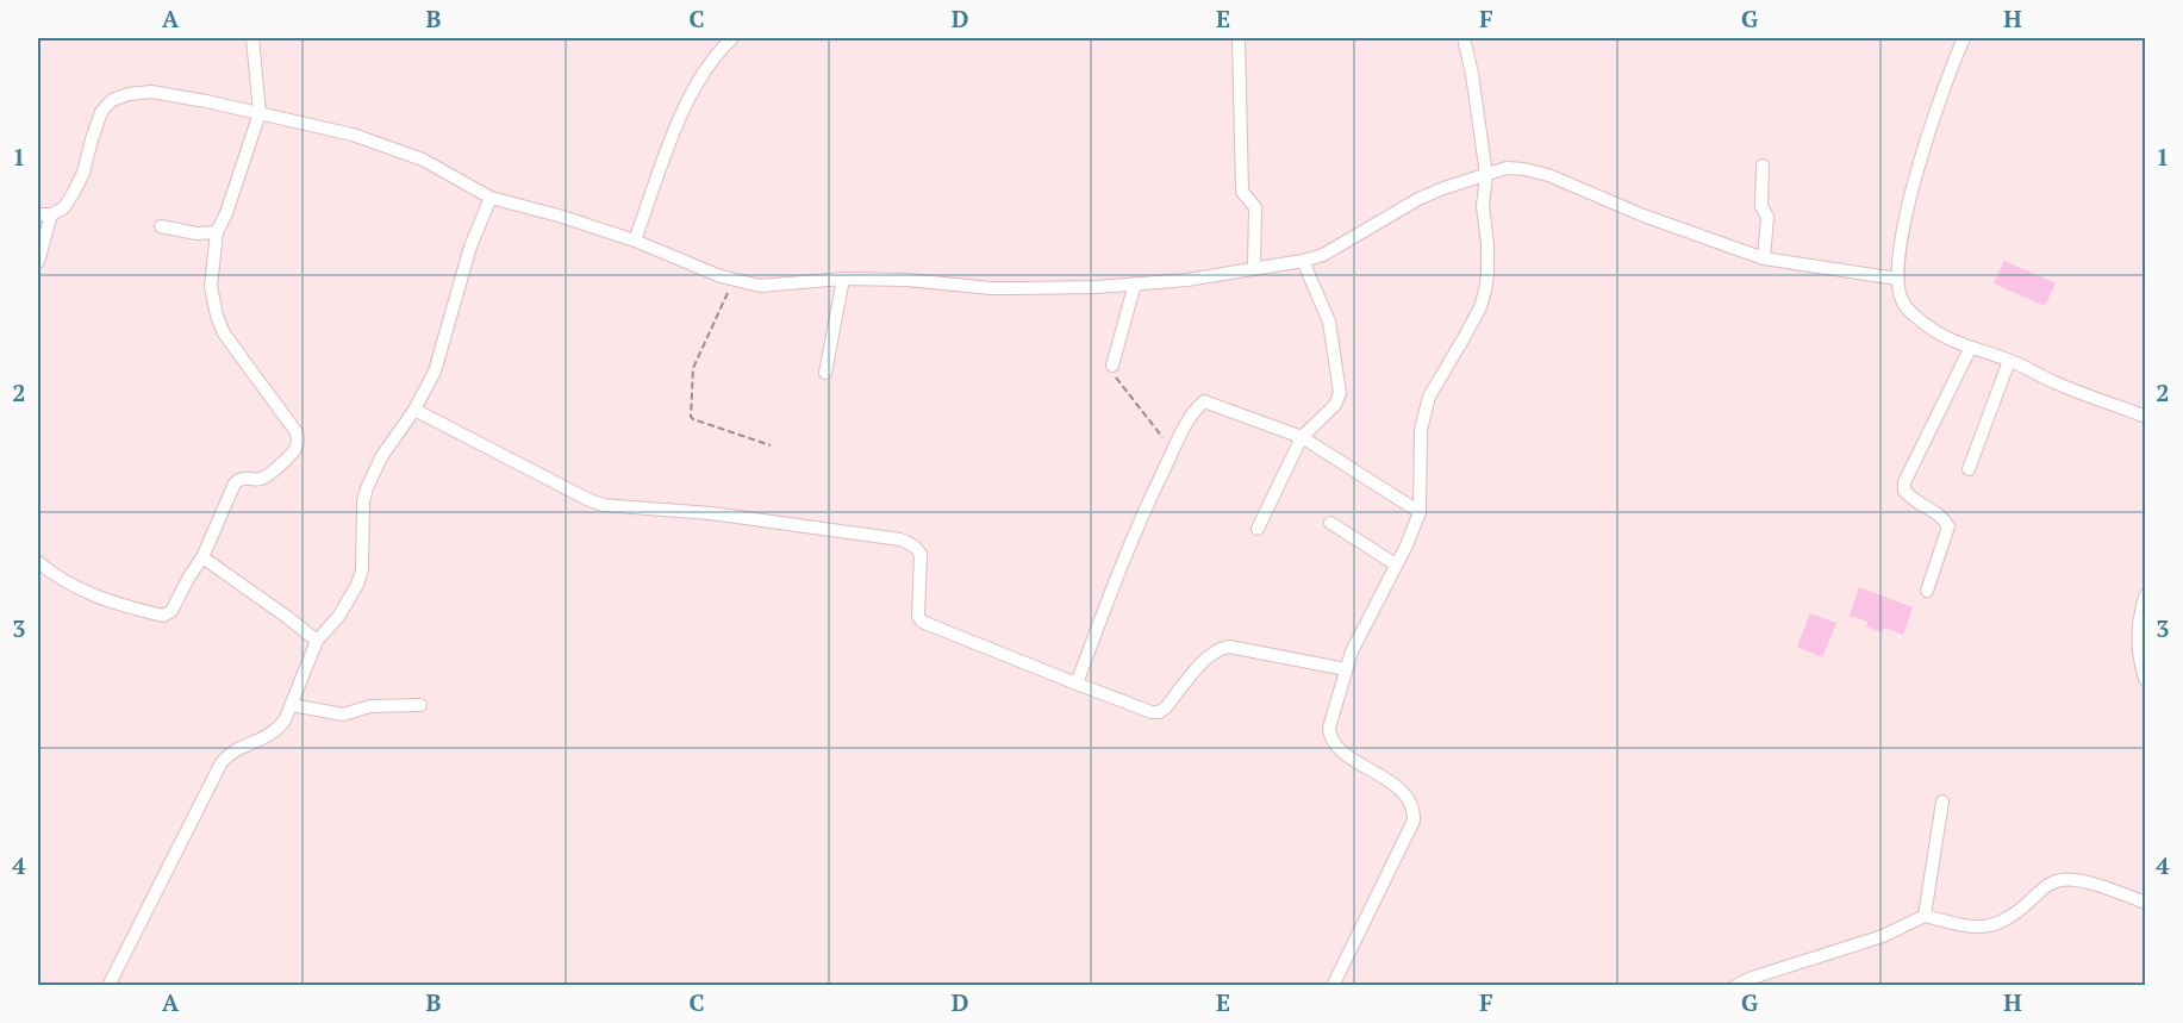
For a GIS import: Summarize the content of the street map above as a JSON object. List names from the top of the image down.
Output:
{
  "grid": {
    "columns": [
      "A",
      "B",
      "C",
      "D",
      "E",
      "F",
      "G",
      "H"
    ],
    "rows": [
      "1",
      "2",
      "3",
      "4"
    ]
  }
}
